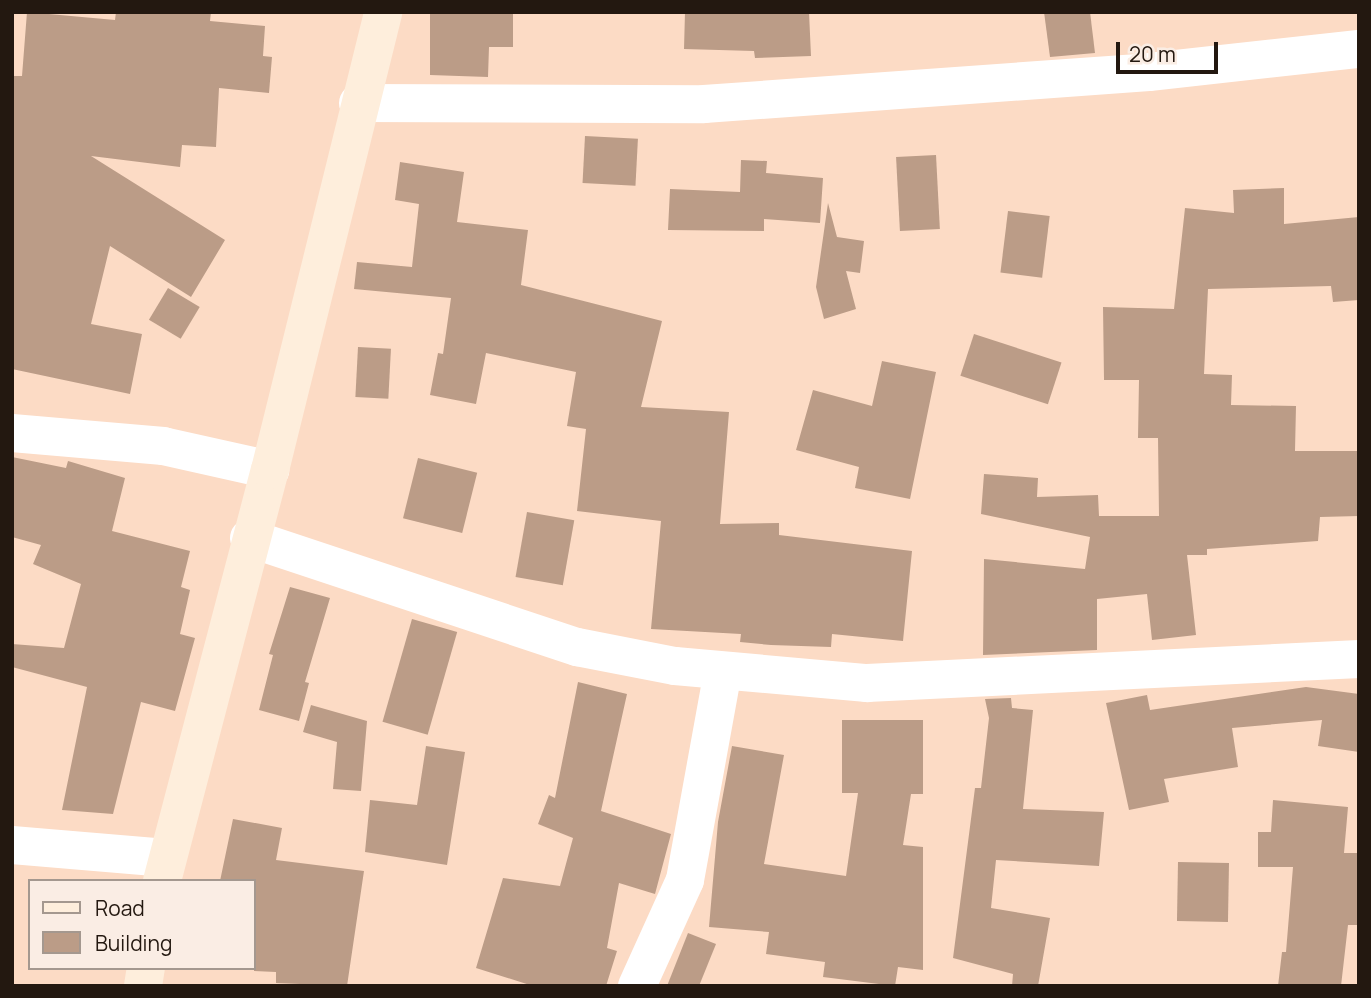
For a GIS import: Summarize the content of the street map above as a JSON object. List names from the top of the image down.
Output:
{
  "legend": ["Road", "Building"],
  "scale_bar": "20 m"
}
